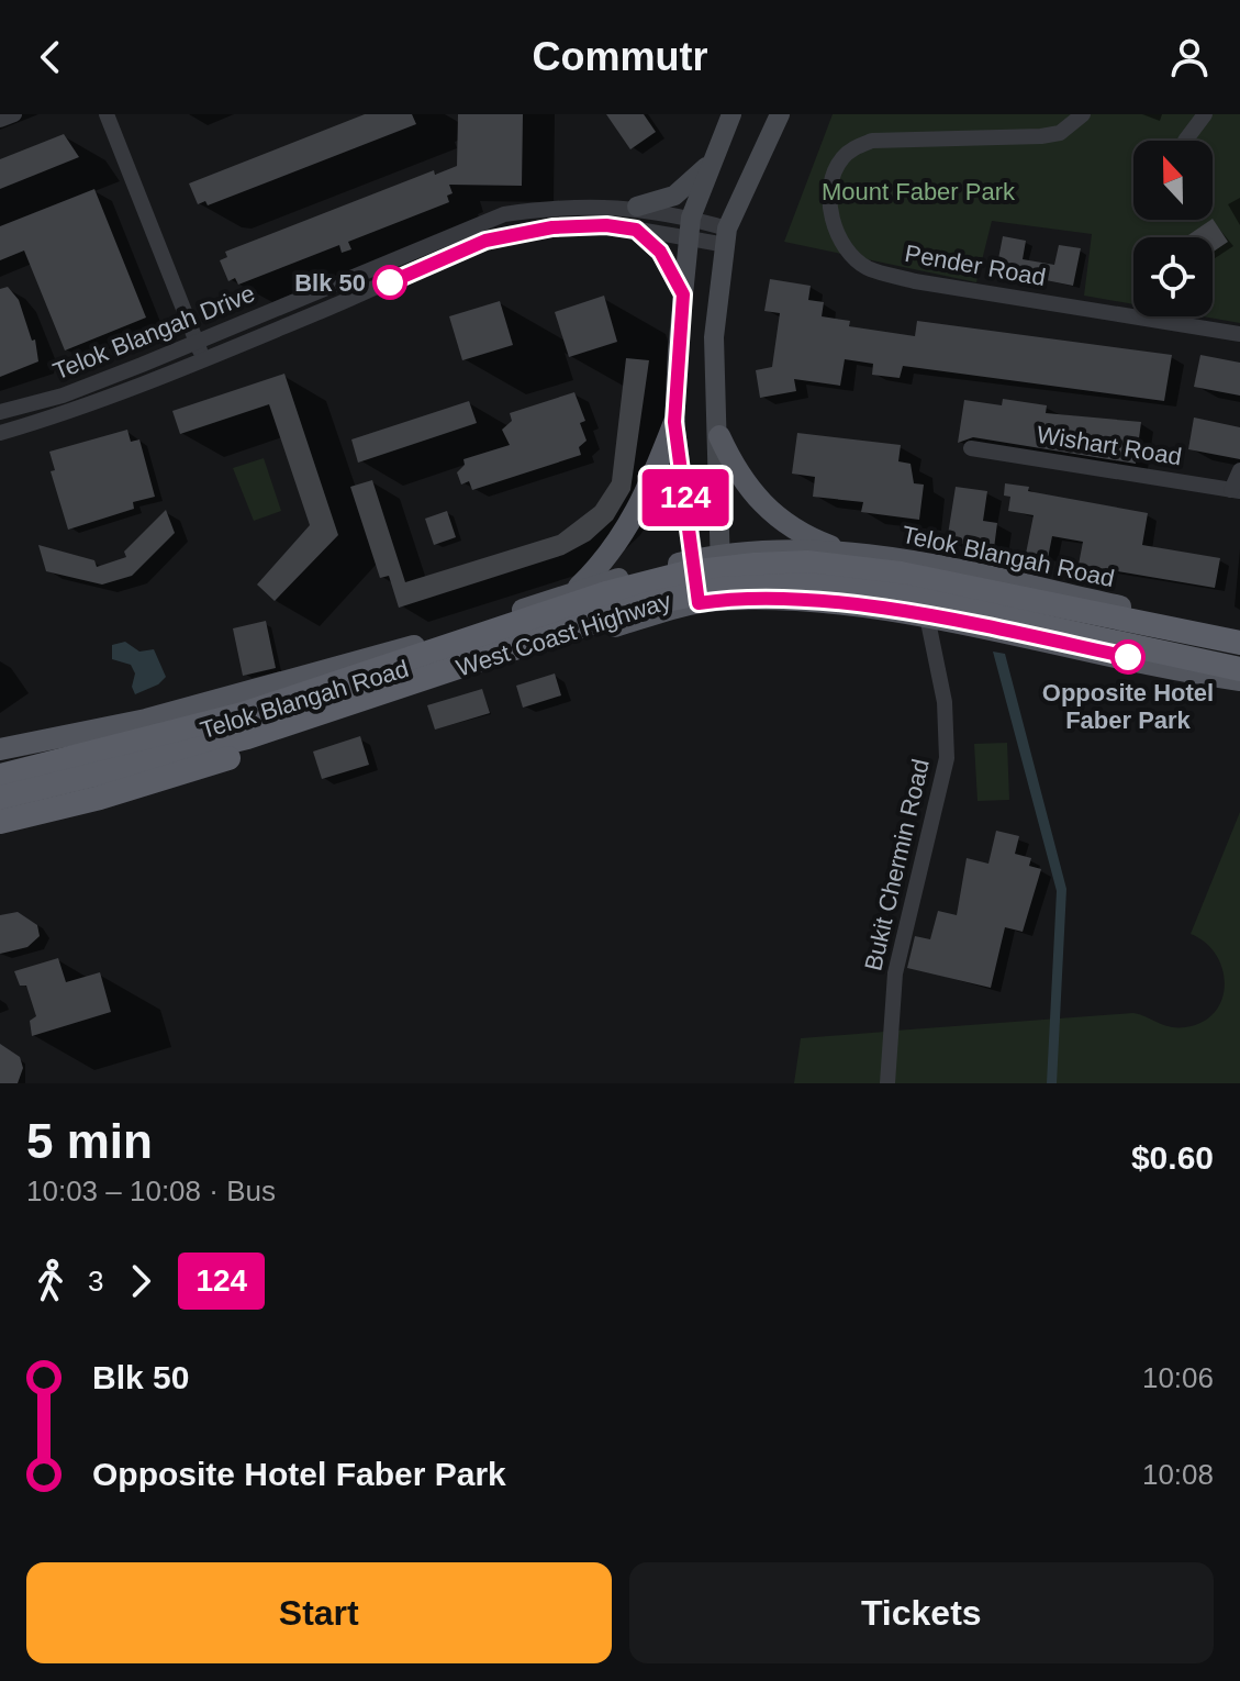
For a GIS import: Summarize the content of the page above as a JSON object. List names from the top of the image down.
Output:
{
  "streets": {
    "highway": ["West Coast Highway"],
    "main road": ["Telok Blangah Road"],
    "street": [
      "Pender Road",
      "Telok Blangah Drive",
      "Wishart Road",
      "Bukit Chermin Road"
    ]
  },
  "crossings": [
    ["Telok Blangah Road", "West Coast Highway"],
    ["Telok Blangah Road", "Bukit Chermin Road"]
  ],
  "parks": ["Mount Faber Park"],
  "places": ["Blk 50", "Opposite Hotel Faber Park"],
  "lines": ["bus line 124"],
  "north": "top",
  "page": {
    "header": "Commutr",
    "on_map": "124",
    "heading": ["5 min", "10:03 – 10:08 · Bus", "$0.60"],
    "legs": ["3", "124"],
    "list": [
      {
        "name": "Blk 50",
        "value": "10:06"
      },
      {
        "name": "Opposite Hotel Faber Park",
        "value": "10:08"
      }
    ],
    "buttons": ["Start", "Tickets"]
  }
}
